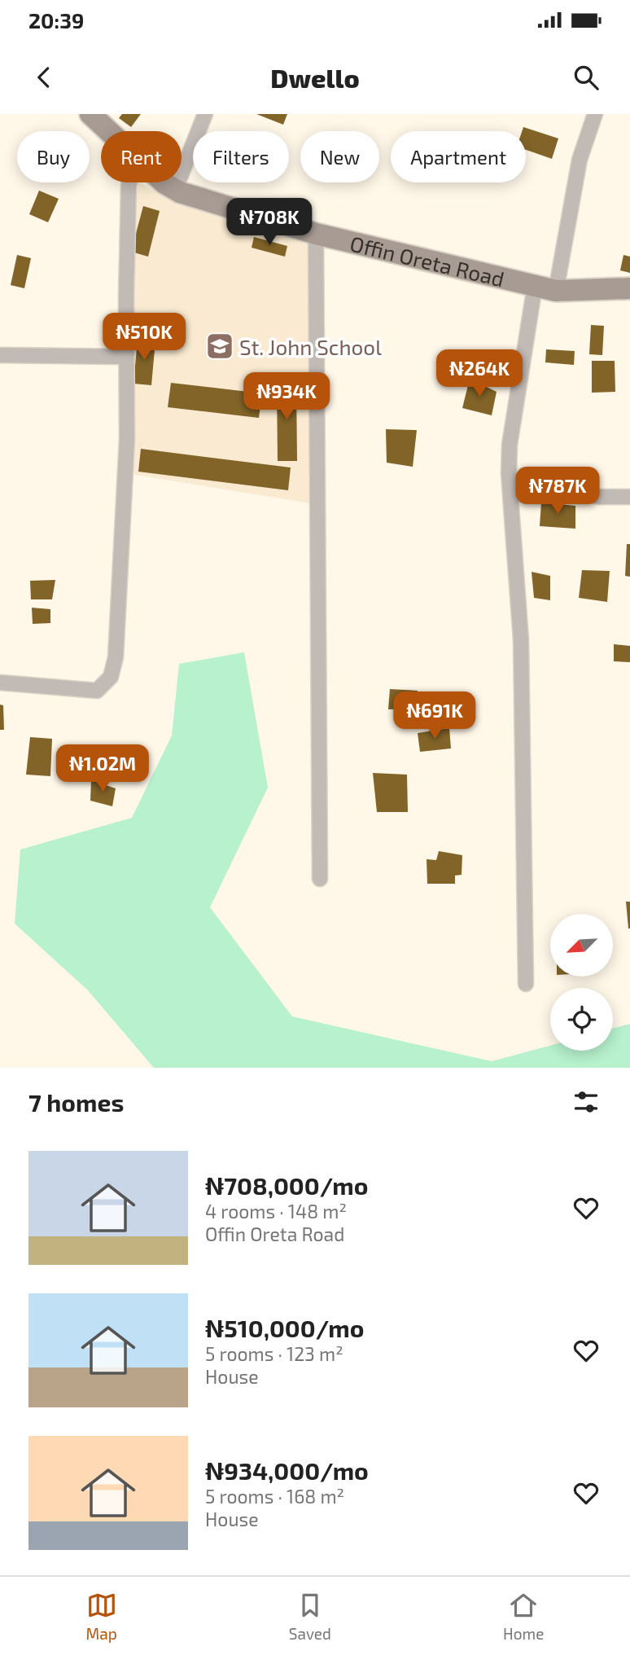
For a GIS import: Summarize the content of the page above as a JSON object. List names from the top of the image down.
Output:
{
  "streets": {
    "street": ["Offin Oreta Road"]
  },
  "places": {
    "school or university": ["St. John School"]
  },
  "north": "bottom left",
  "page": {
    "status": "20:39",
    "header": "Dwello",
    "chip": [
      "Buy",
      "Rent",
      "Filters",
      "New",
      "Apartment"
    ],
    "price": [
      "₦708K",
      "₦510K",
      "₦264K",
      "₦934K",
      "₦787K",
      "₦691K",
      "₦1.02M"
    ],
    "heading": "7 homes",
    "list": [
      {
        "name": "₦708,000/mo",
        "note": "4 rooms · 148 m² · Offin Oreta Road"
      },
      {
        "name": "₦510,000/mo",
        "note": "5 rooms · 123 m² · House"
      },
      {
        "name": "₦934,000/mo",
        "note": "5 rooms · 168 m² · House"
      }
    ],
    "tabs": ["Map", "Saved", "Home"]
  }
}
